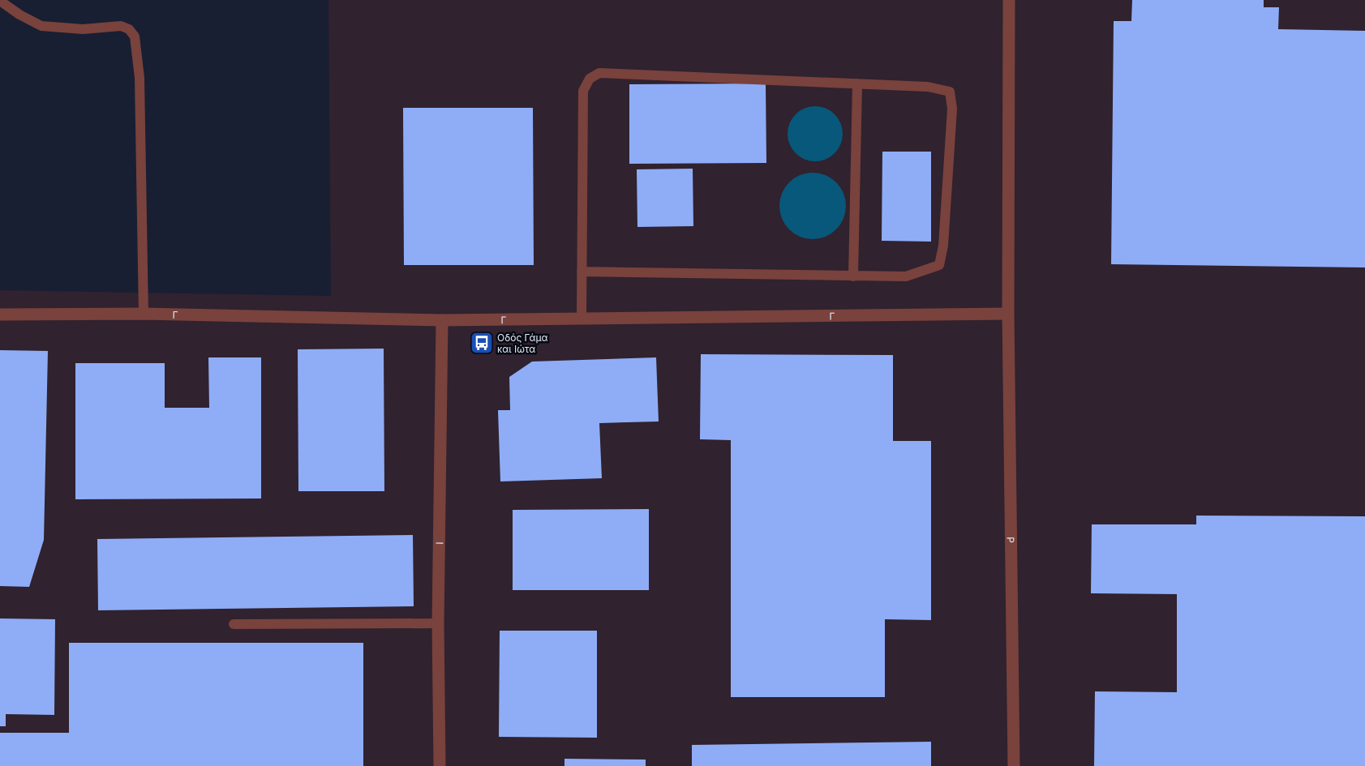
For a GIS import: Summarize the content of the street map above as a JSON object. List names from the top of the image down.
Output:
{
  "streets": {
    "street": ["Γ", "Ρ", "Ι"]
  },
  "crossings": [
    ["Γ", "Ρ"],
    ["Γ", "Ι"]
  ],
  "places": {
    "bus stop": ["Οδός Γάμα και Ιώτα"]
  }
}
